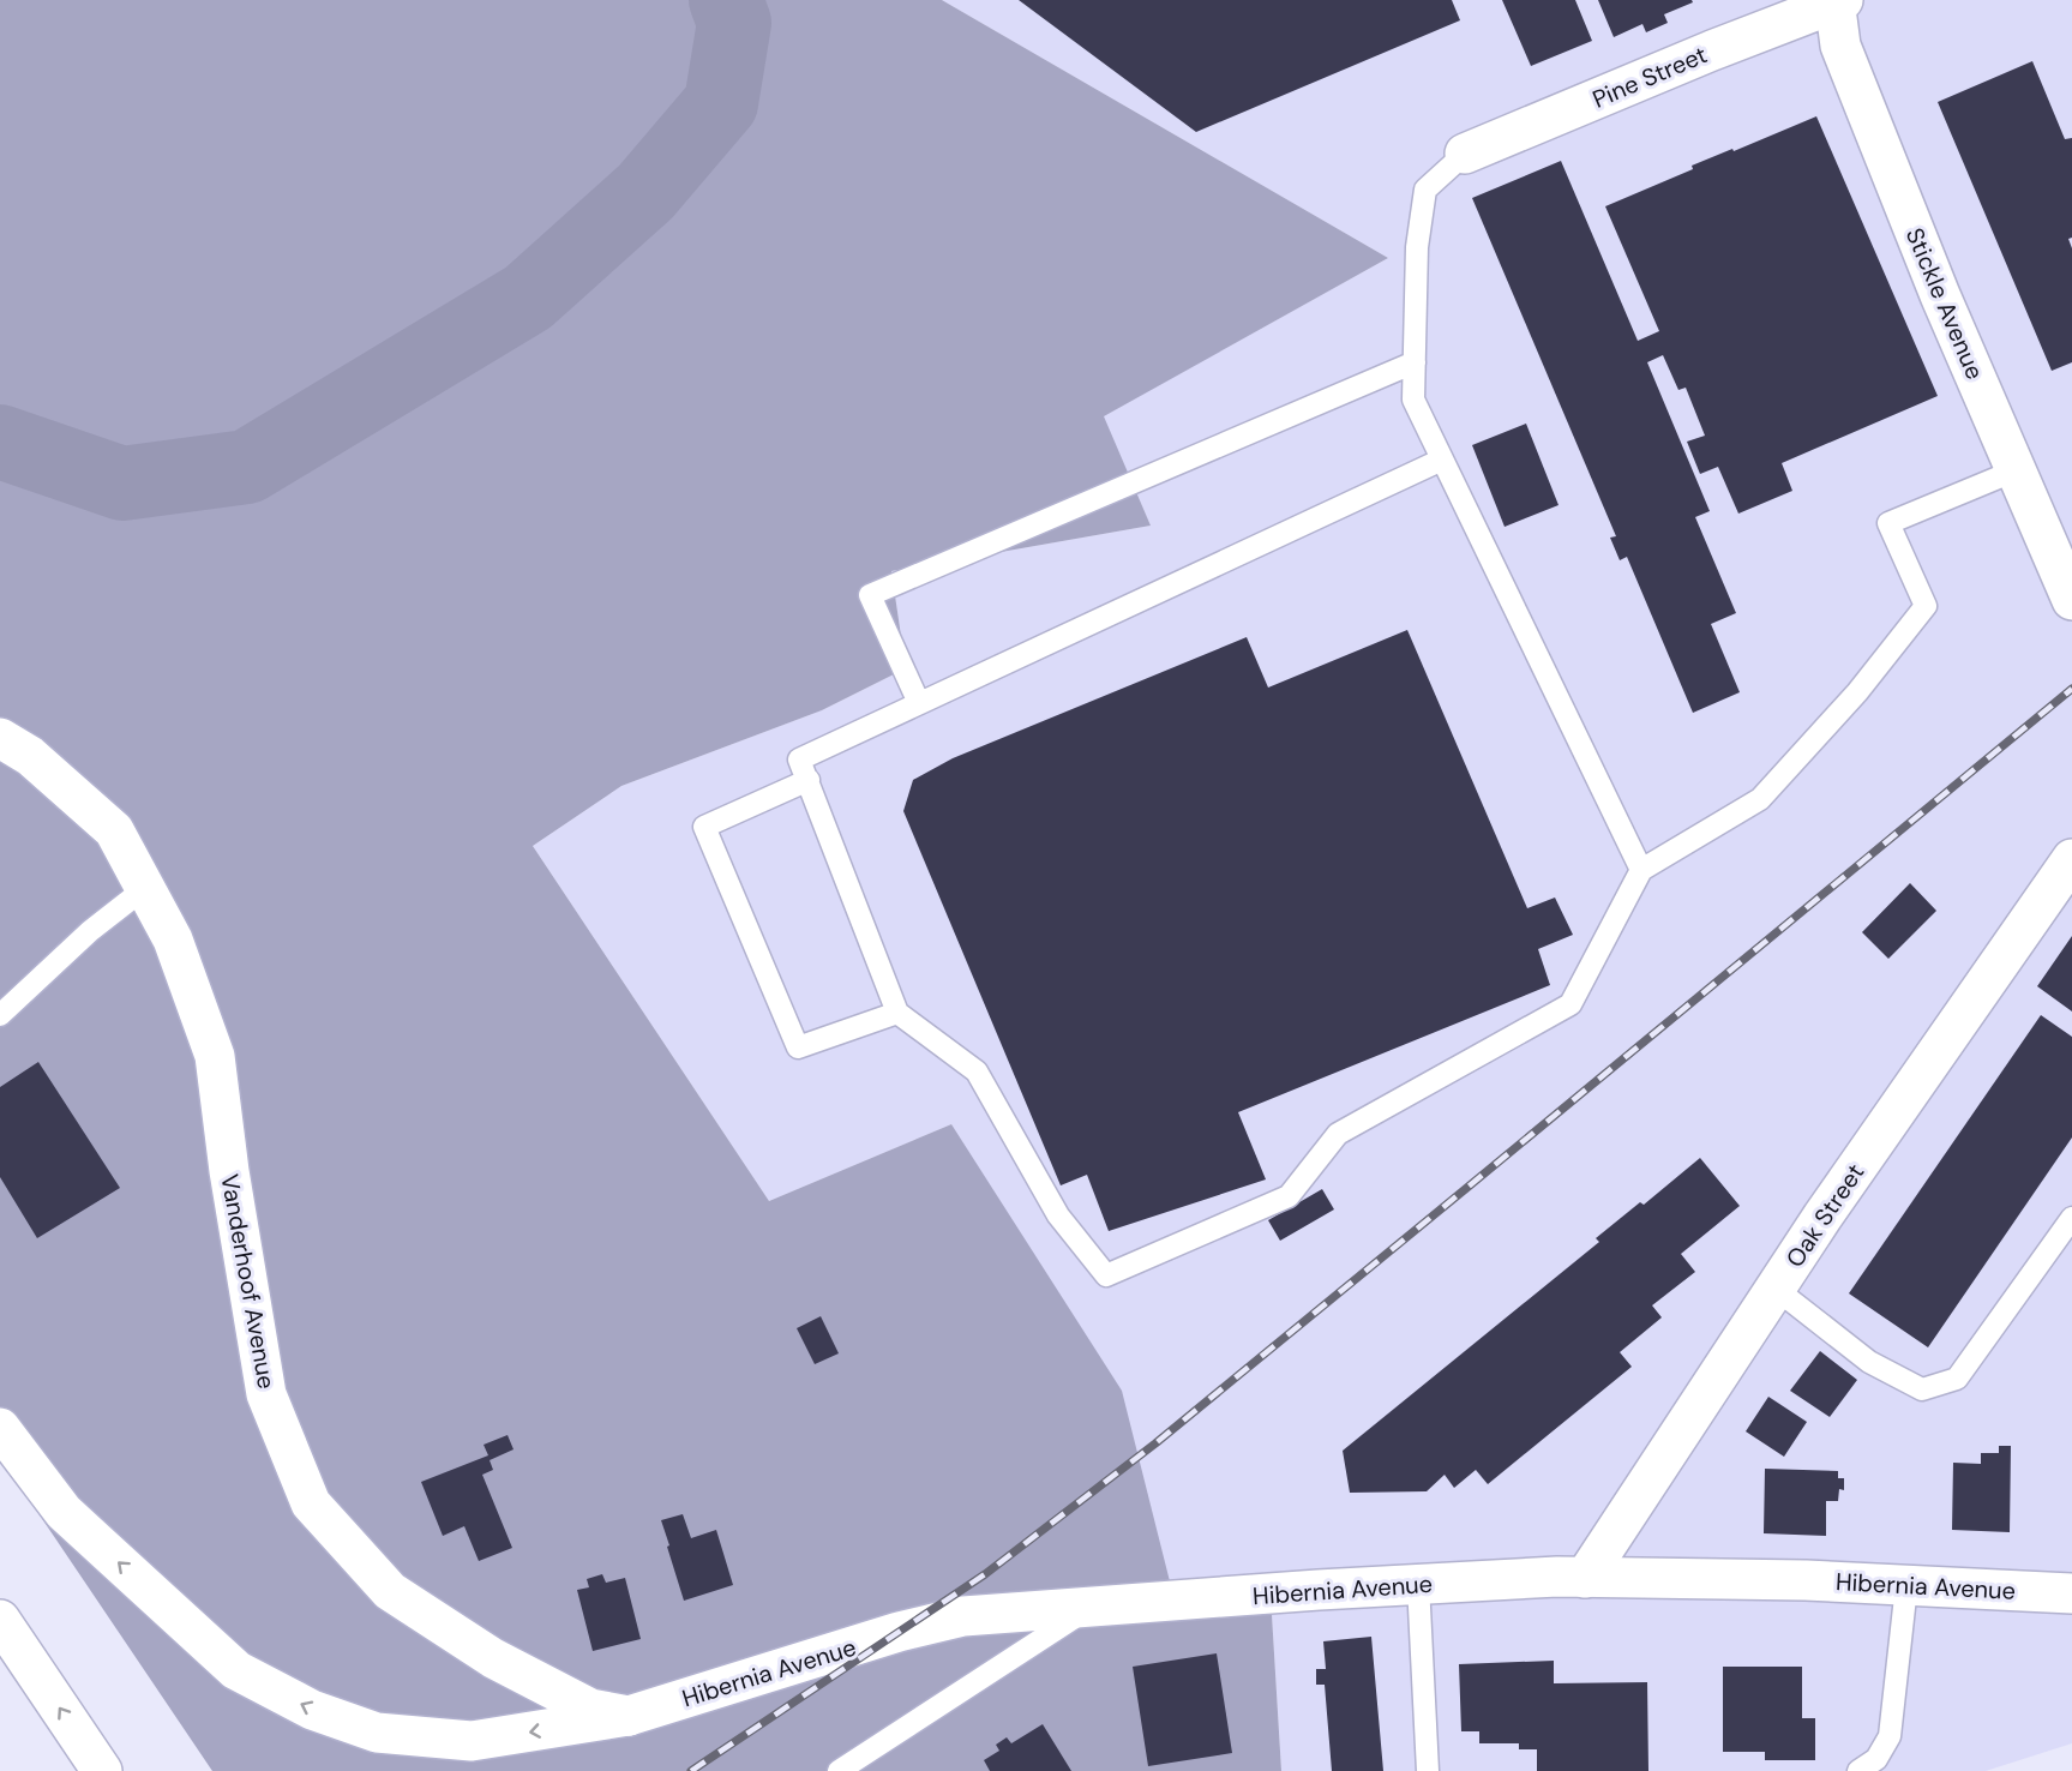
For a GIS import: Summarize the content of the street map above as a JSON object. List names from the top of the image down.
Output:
{
  "streets": {
    "main road": [
      "Pine Street",
      "Stickle Avenue",
      "Oak Street",
      "Vanderhoof Avenue",
      "Hibernia Avenue"
    ]
  },
  "crossings": [
    ["Pine Street", "Stickle Avenue"],
    ["Oak Street", "Hibernia Avenue"],
    ["Vanderhoof Avenue", "Hibernia Avenue"]
  ]
}
